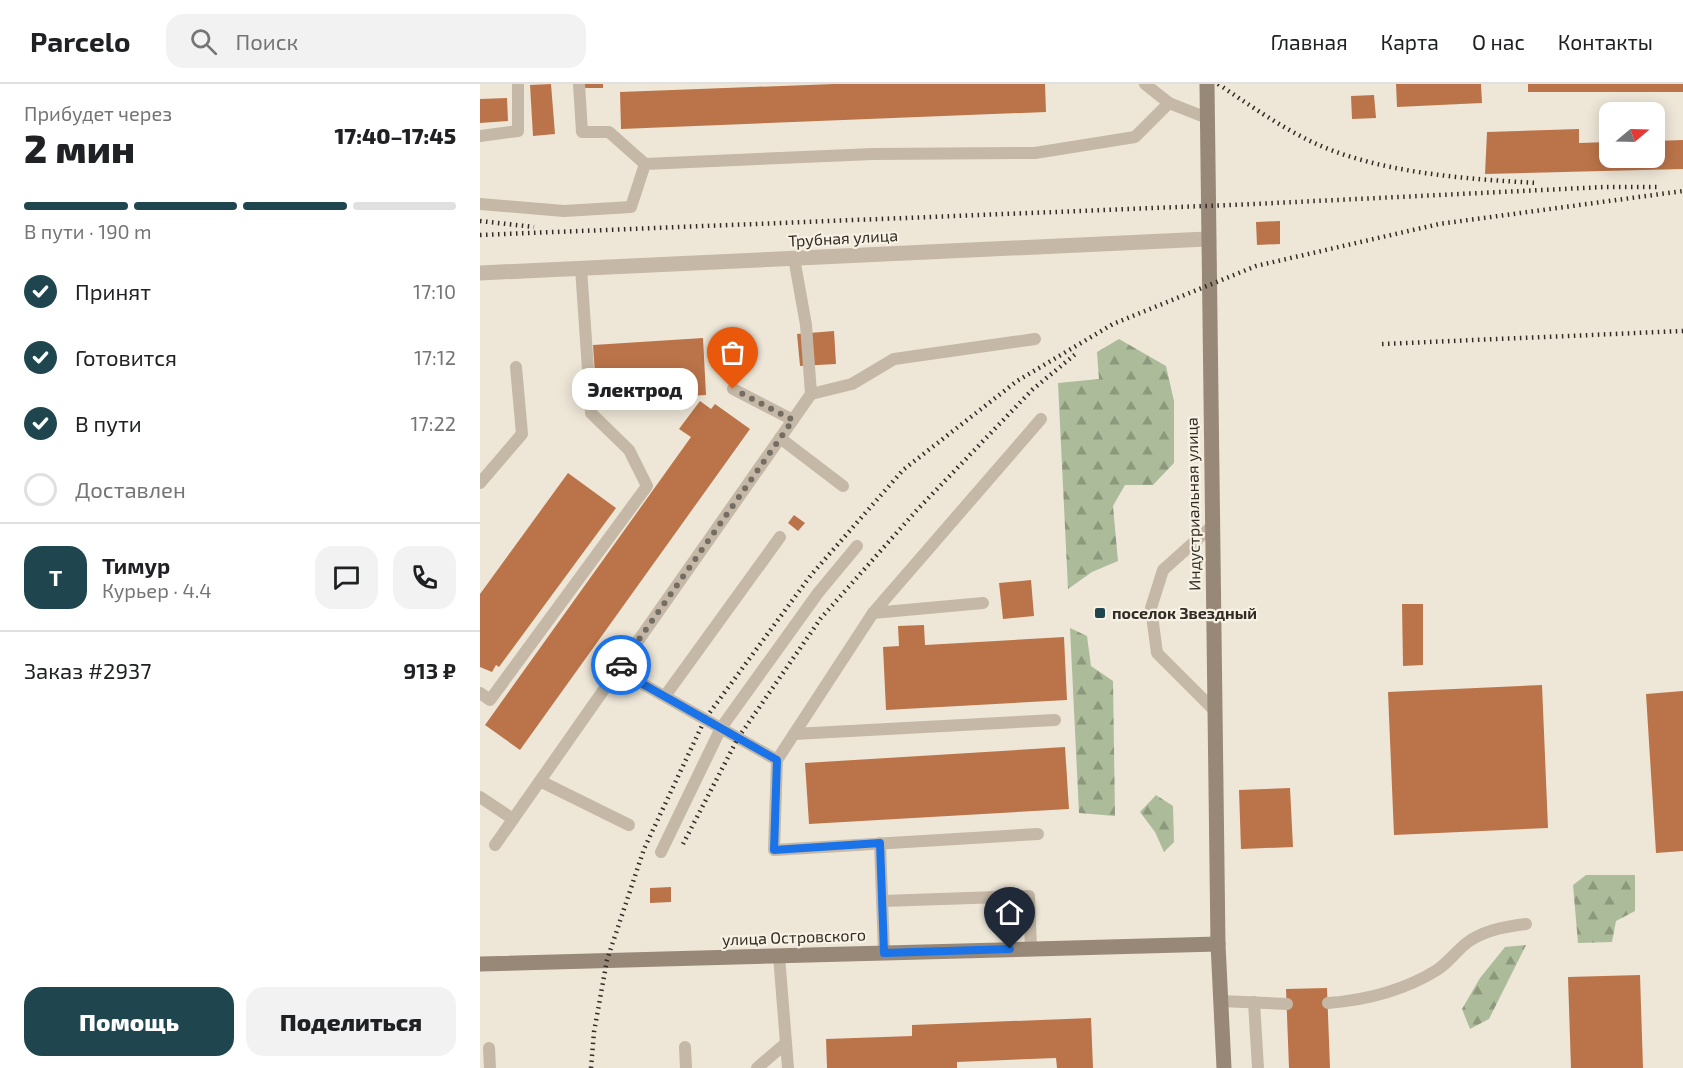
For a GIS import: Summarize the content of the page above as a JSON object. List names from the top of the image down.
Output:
{
  "streets": {
    "main road": ["Индустриальная улица", "улица Островского"],
    "street": ["Трубная улица"]
  },
  "crossings": [
    ["Трубная улица", "Индустриальная улица"],
    ["Индустриальная улица", "улица Островского"]
  ],
  "places": {
    "other": ["Электрод"],
    "transit": ["поселок Звездный"]
  },
  "north": "right",
  "page": {
    "header": "Parcelo",
    "search": "Поиск",
    "nav": [
      "Главная",
      "Карта",
      "О нас",
      "Контакты"
    ],
    "heading": ["2 мин", "Прибудет через", "17:40–17:45"],
    "panel": [
      "Тимур",
      "Курьер · 4.4",
      "Заказ #2937",
      "913 ₽"
    ],
    "bar": "В пути · 190 m",
    "list": [
      ["Принят", "17:10"],
      ["Готовится", "17:12"],
      ["В пути", "17:22"],
      "Доставлен"
    ],
    "bubble": "Электрод",
    "round": "Т",
    "buttons": ["Помощь", "Поделиться"]
  }
}
